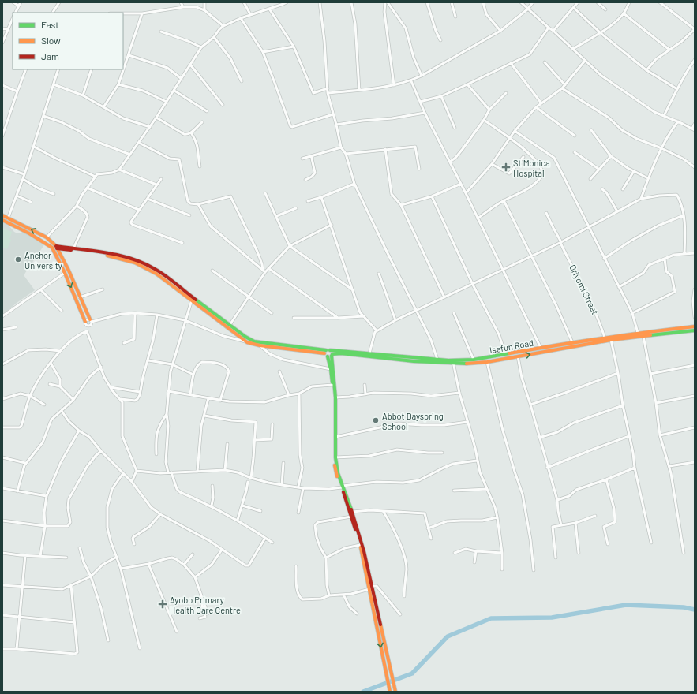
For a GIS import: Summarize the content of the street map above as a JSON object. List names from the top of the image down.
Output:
{
  "streets": {
    "street": ["Oriyomi Street", "Isefun Road"]
  },
  "crossings": [
    ["Oriyomi Street", "Isefun Road"]
  ],
  "places": {
    "health": ["St Monica Hospital", "Ayobo Primary Health Care Centre"],
    "other": ["Anchor University", "Abbot Dayspring School"]
  },
  "legend": ["Fast", "Slow", "Jam"]
}
